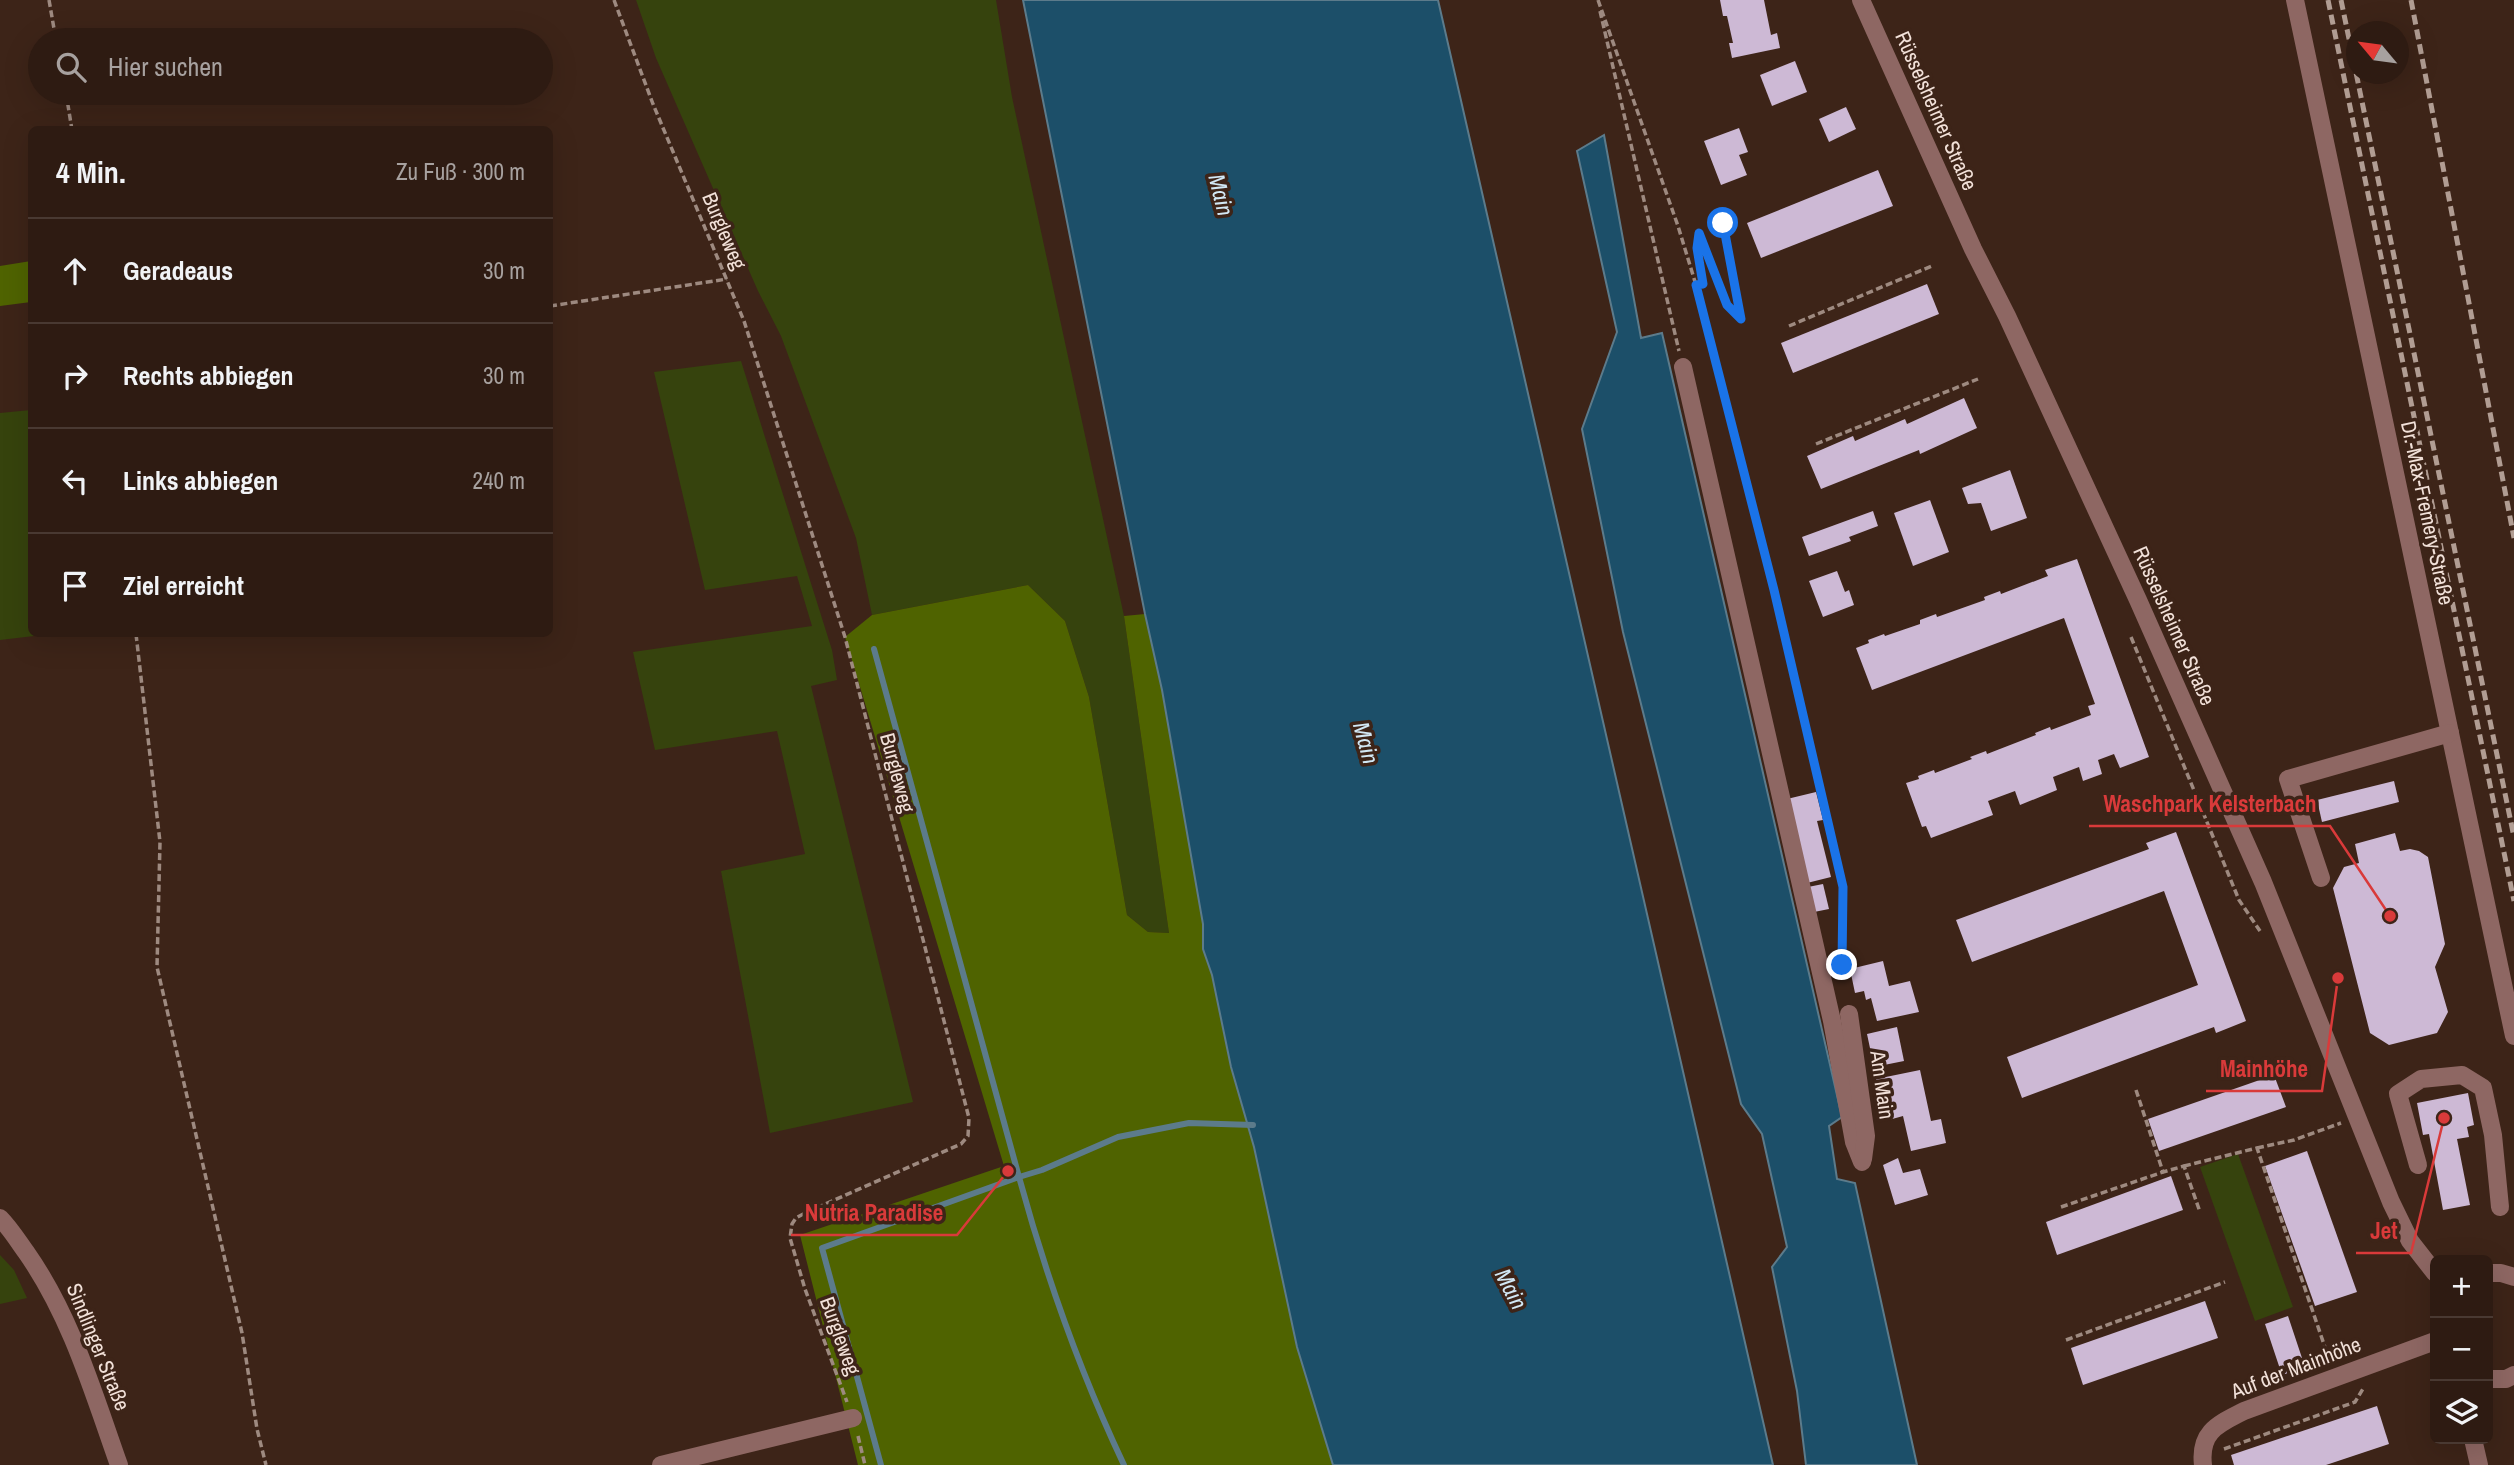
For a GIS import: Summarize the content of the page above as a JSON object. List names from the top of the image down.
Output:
{
  "streets": {
    "street": [
      "Rüsselsheimer Straße",
      "Dr.-Max-Fremery-Straße",
      "Am Main",
      "Sindlinger Straße",
      "Auf der Mainhöhe"
    ],
    "path": ["Burgleweg"]
  },
  "water": ["Main"],
  "places": [
    "Waschpark Kelsterbach",
    "Mainhöhe",
    "Jet",
    "Nutria Paradise"
  ],
  "north": "top left",
  "page": {
    "search": "Hier suchen",
    "heading": ["4 Min.", "Zu Fuß · 300 m"],
    "list": [
      ["Geradeaus", "30 m"],
      ["Rechts abbiegen", "30 m"],
      ["Links abbiegen", "240 m"],
      "Ziel erreicht"
    ],
    "map_buttons": ["+", "−"]
  }
}
